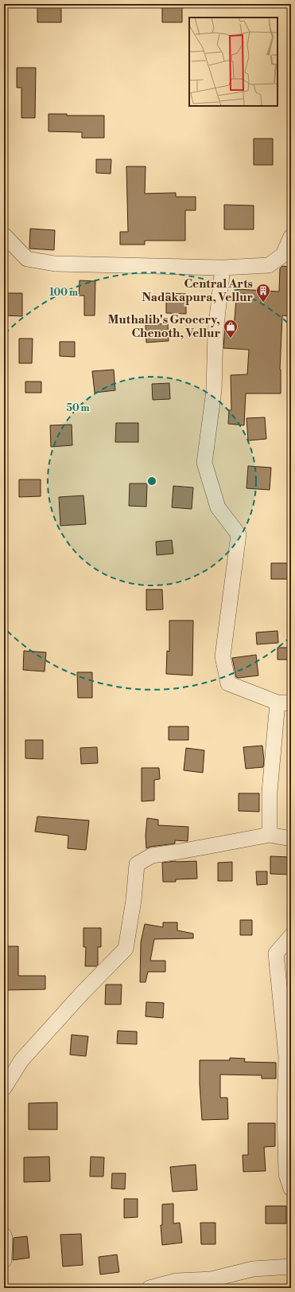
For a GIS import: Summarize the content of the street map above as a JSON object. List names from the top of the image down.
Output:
{
  "places": {
    "building": ["Central Arts Nadakapura, Vellur"],
    "shop": ["Muthalib's Grocery, Chenoth, Vellur"]
  },
  "rings": ["100 m", "50 m"]
}
